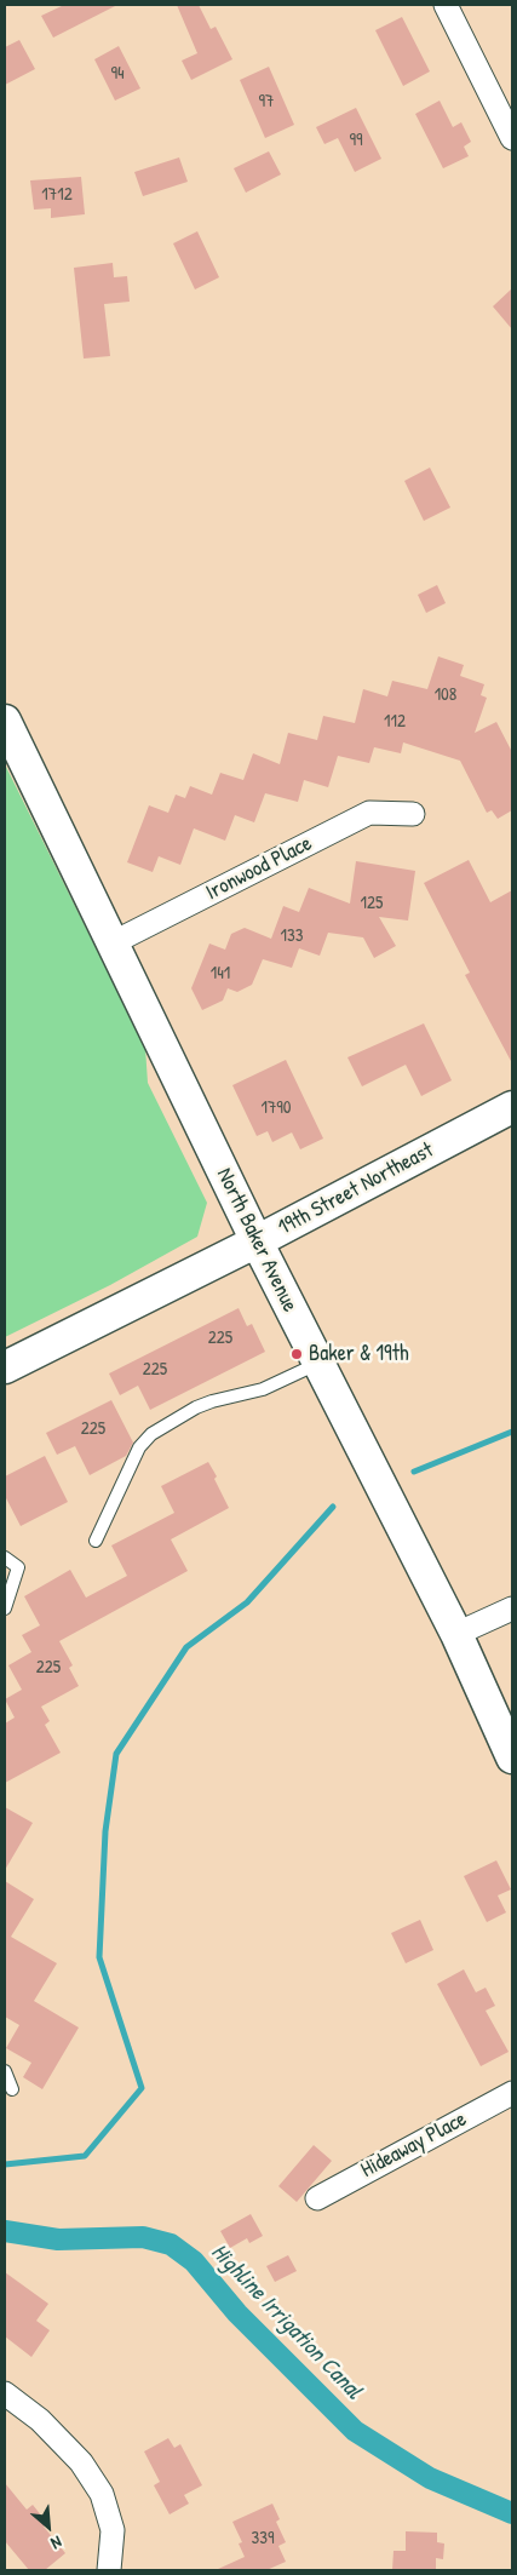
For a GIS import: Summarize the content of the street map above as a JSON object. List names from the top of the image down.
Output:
{
  "streets": {
    "main road": ["19th Street Northeast", "North Baker Avenue"],
    "street": ["Ironwood Place", "Hideaway Place"]
  },
  "crossings": [
    ["Ironwood Place", "North Baker Avenue"],
    ["19th Street Northeast", "North Baker Avenue"]
  ],
  "water": ["Highline Irrigation Canal"],
  "places": ["Baker & 19th"],
  "house_numbers": [
    "94",
    "97",
    "99",
    "1712",
    "108",
    "112",
    "125",
    "133",
    "141",
    "1790",
    "225",
    "225",
    "225",
    "225",
    "339"
  ],
  "north": "bottom right"
}
